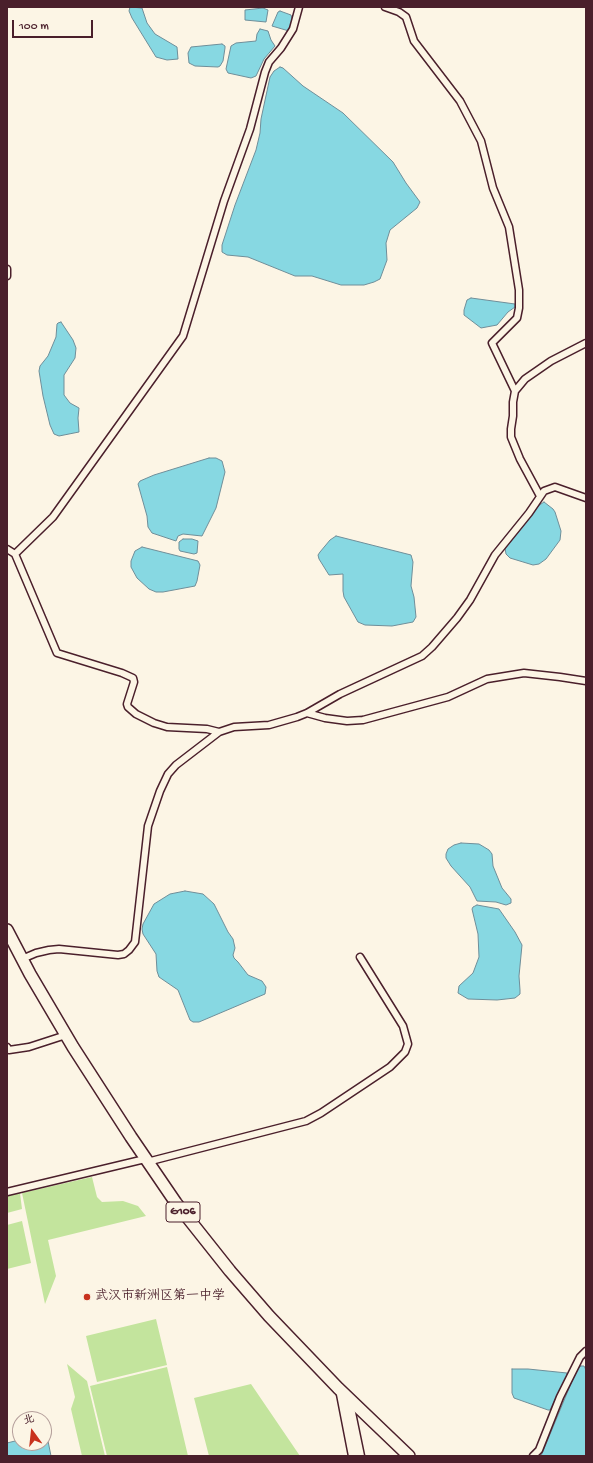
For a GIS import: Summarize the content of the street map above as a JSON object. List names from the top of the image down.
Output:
{
  "streets": {
    "highway": ["G106"]
  },
  "places": ["武汉市新洲区第一中学"],
  "scale_bar": "100 m",
  "north": "top"
}
